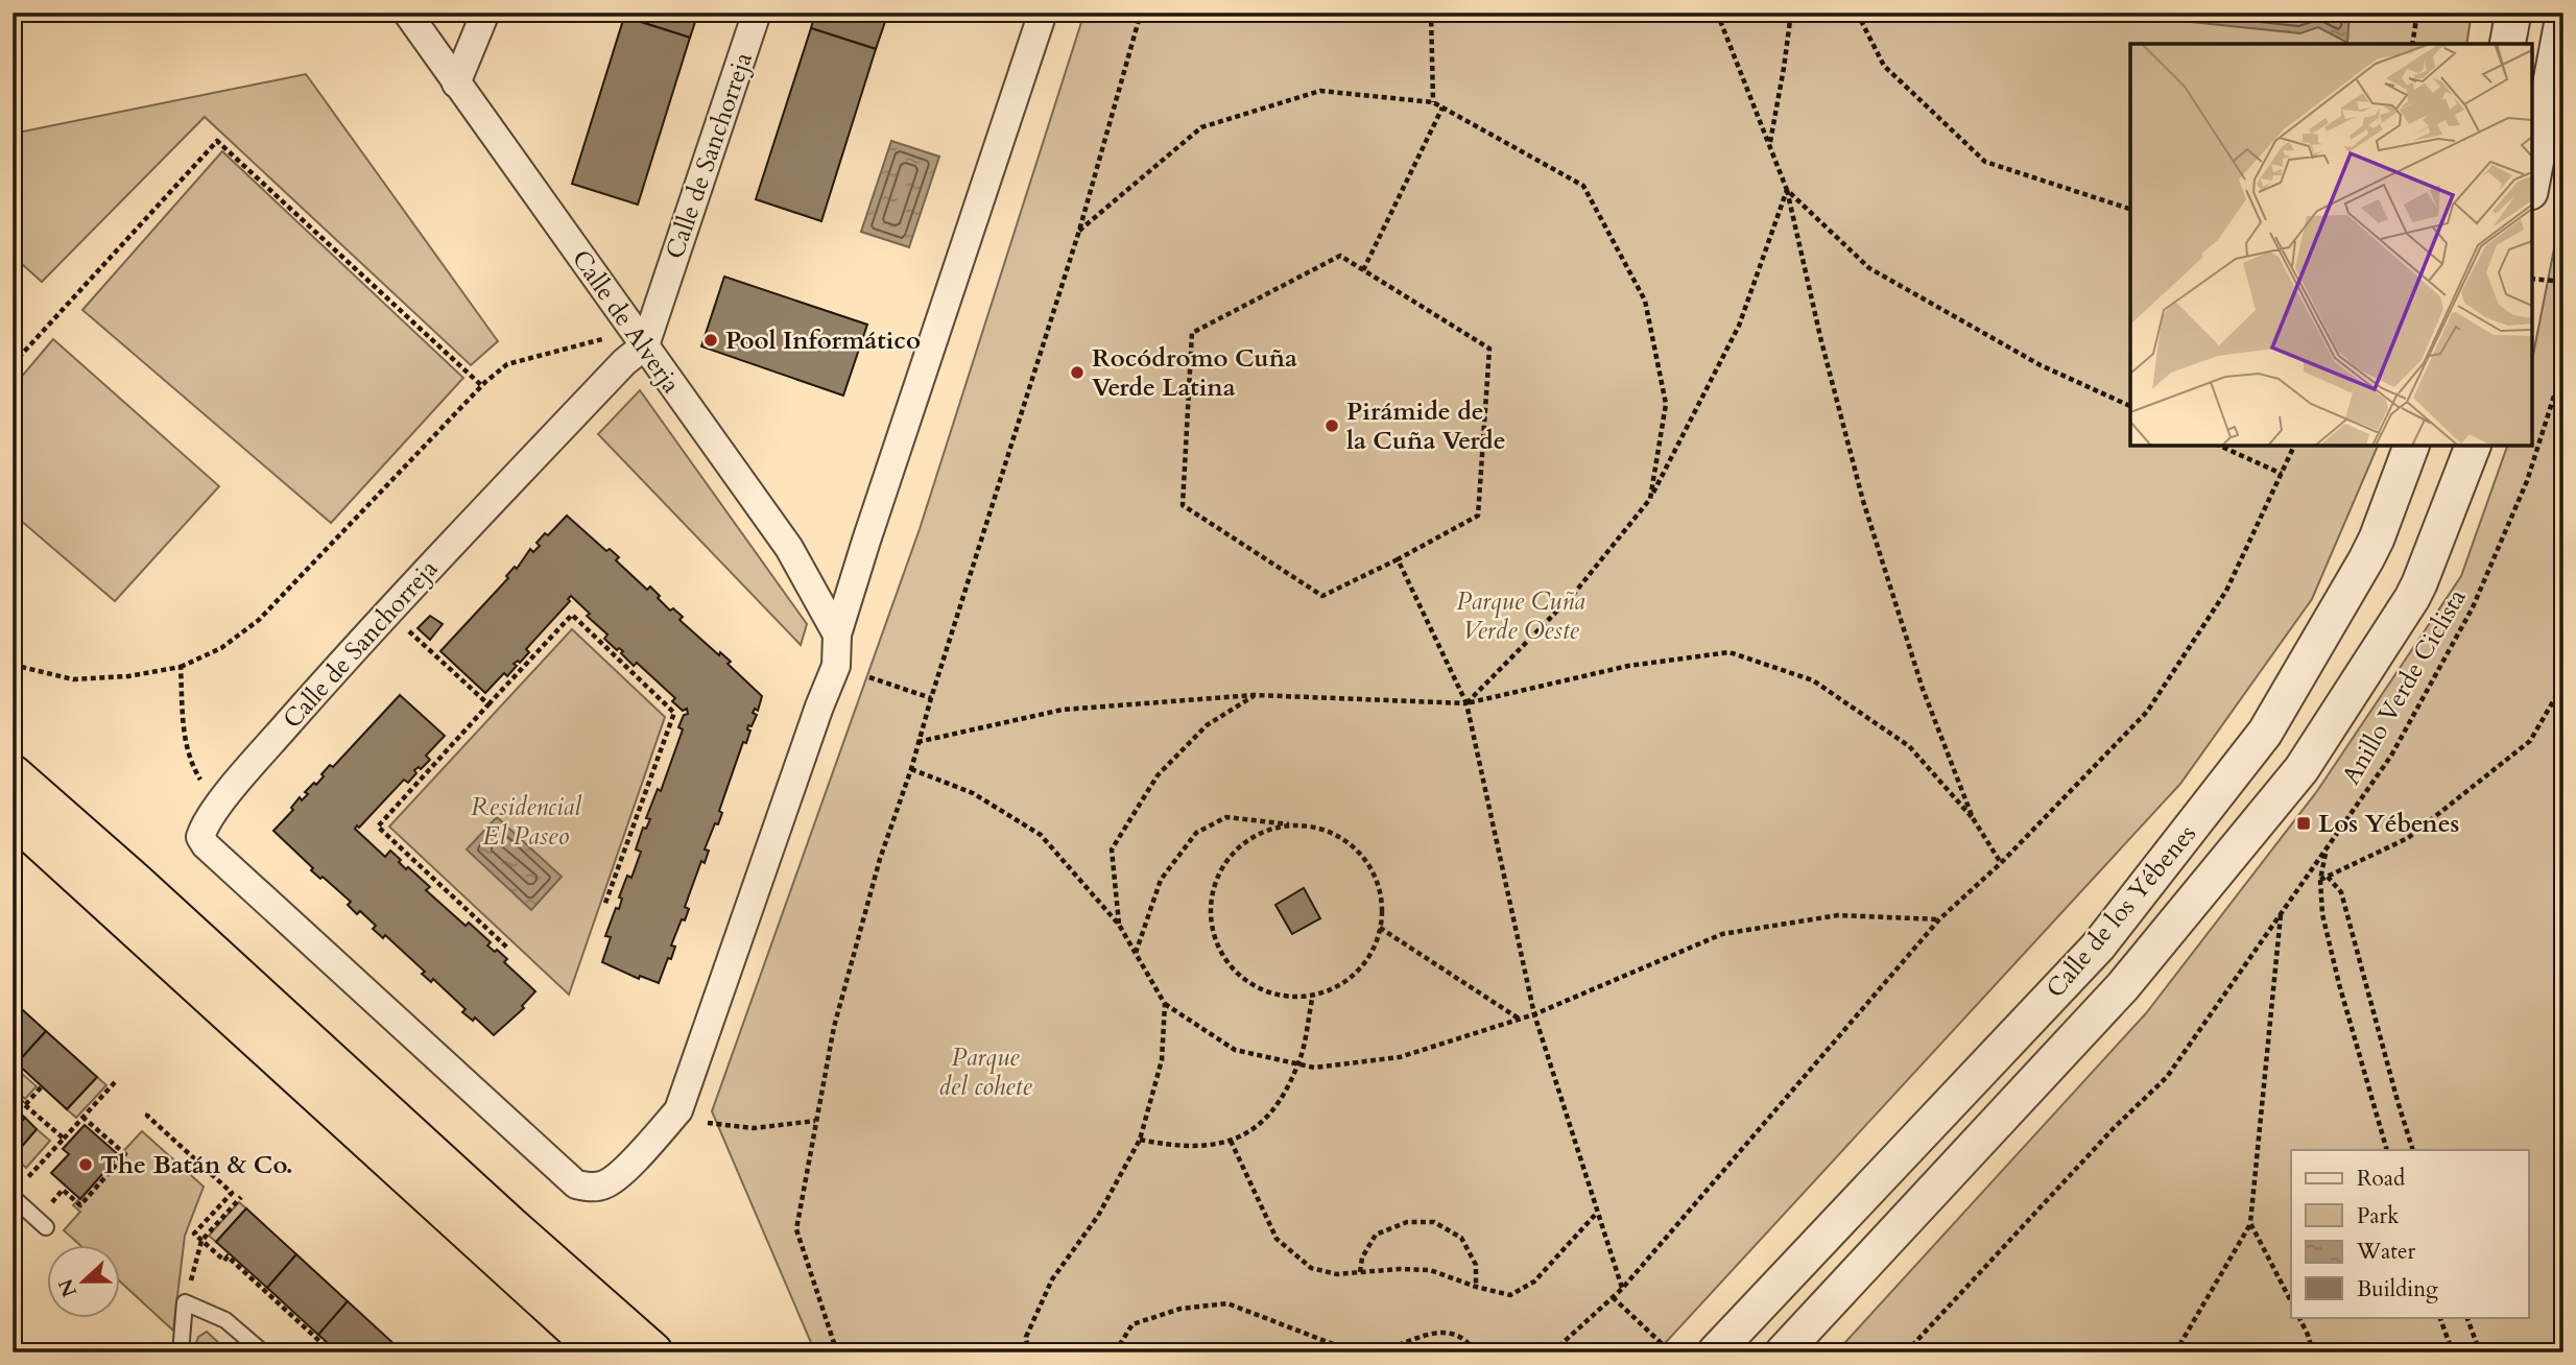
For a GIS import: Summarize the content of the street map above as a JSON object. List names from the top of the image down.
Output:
{
  "streets": {
    "street": ["Calle de Sanchorreja", "Calle de Alverja", "Calle de los Yébenes"],
    "path": ["Anillo Verde Ciclista"]
  },
  "crossings": [
    ["Calle de Sanchorreja", "Calle de Alverja"]
  ],
  "parks": ["Parque Cuña Verde Oeste", "Residencial El Paseo", "Parque del cohete"],
  "places": {
    "other": [
      "Pool Informático",
      "Rocódromo Cuña Verde Latina",
      "Pirámide de la Cuña Verde",
      "The Batán & Co."
    ],
    "transit": ["Los Yébenes"]
  },
  "legend": [
    "Road",
    "Park",
    "Water",
    "Building"
  ],
  "north": "left"
}
